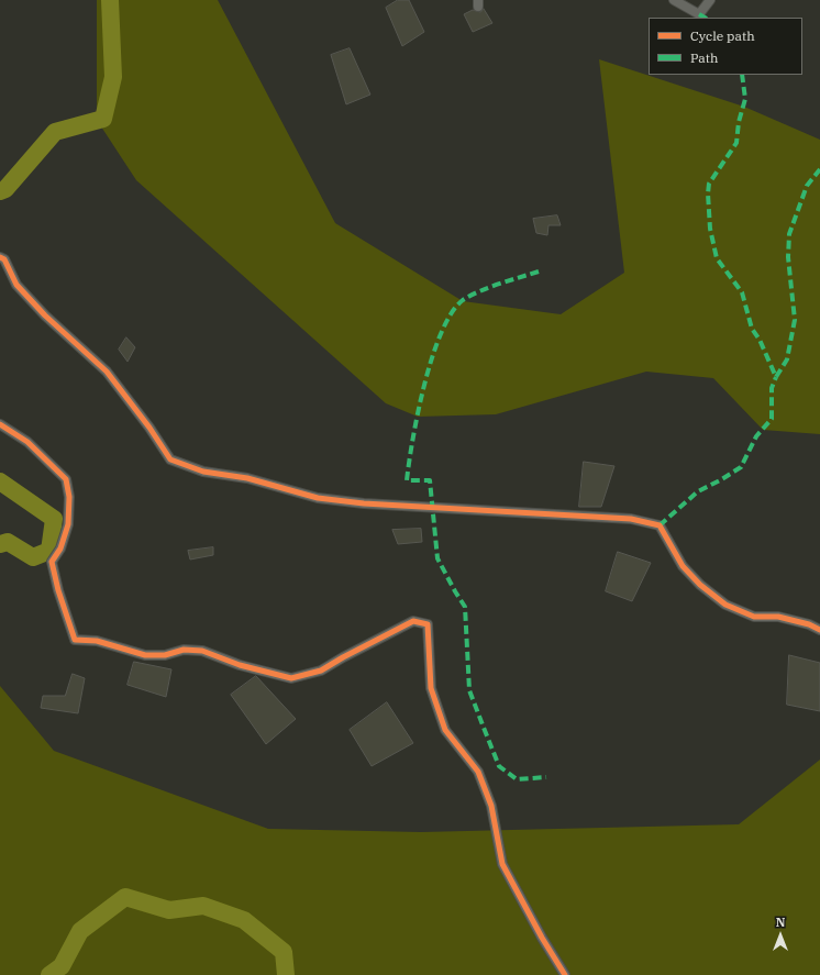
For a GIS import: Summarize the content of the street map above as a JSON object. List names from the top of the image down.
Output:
{
  "legend": ["Cycle path", "Path"],
  "north": "top"
}
